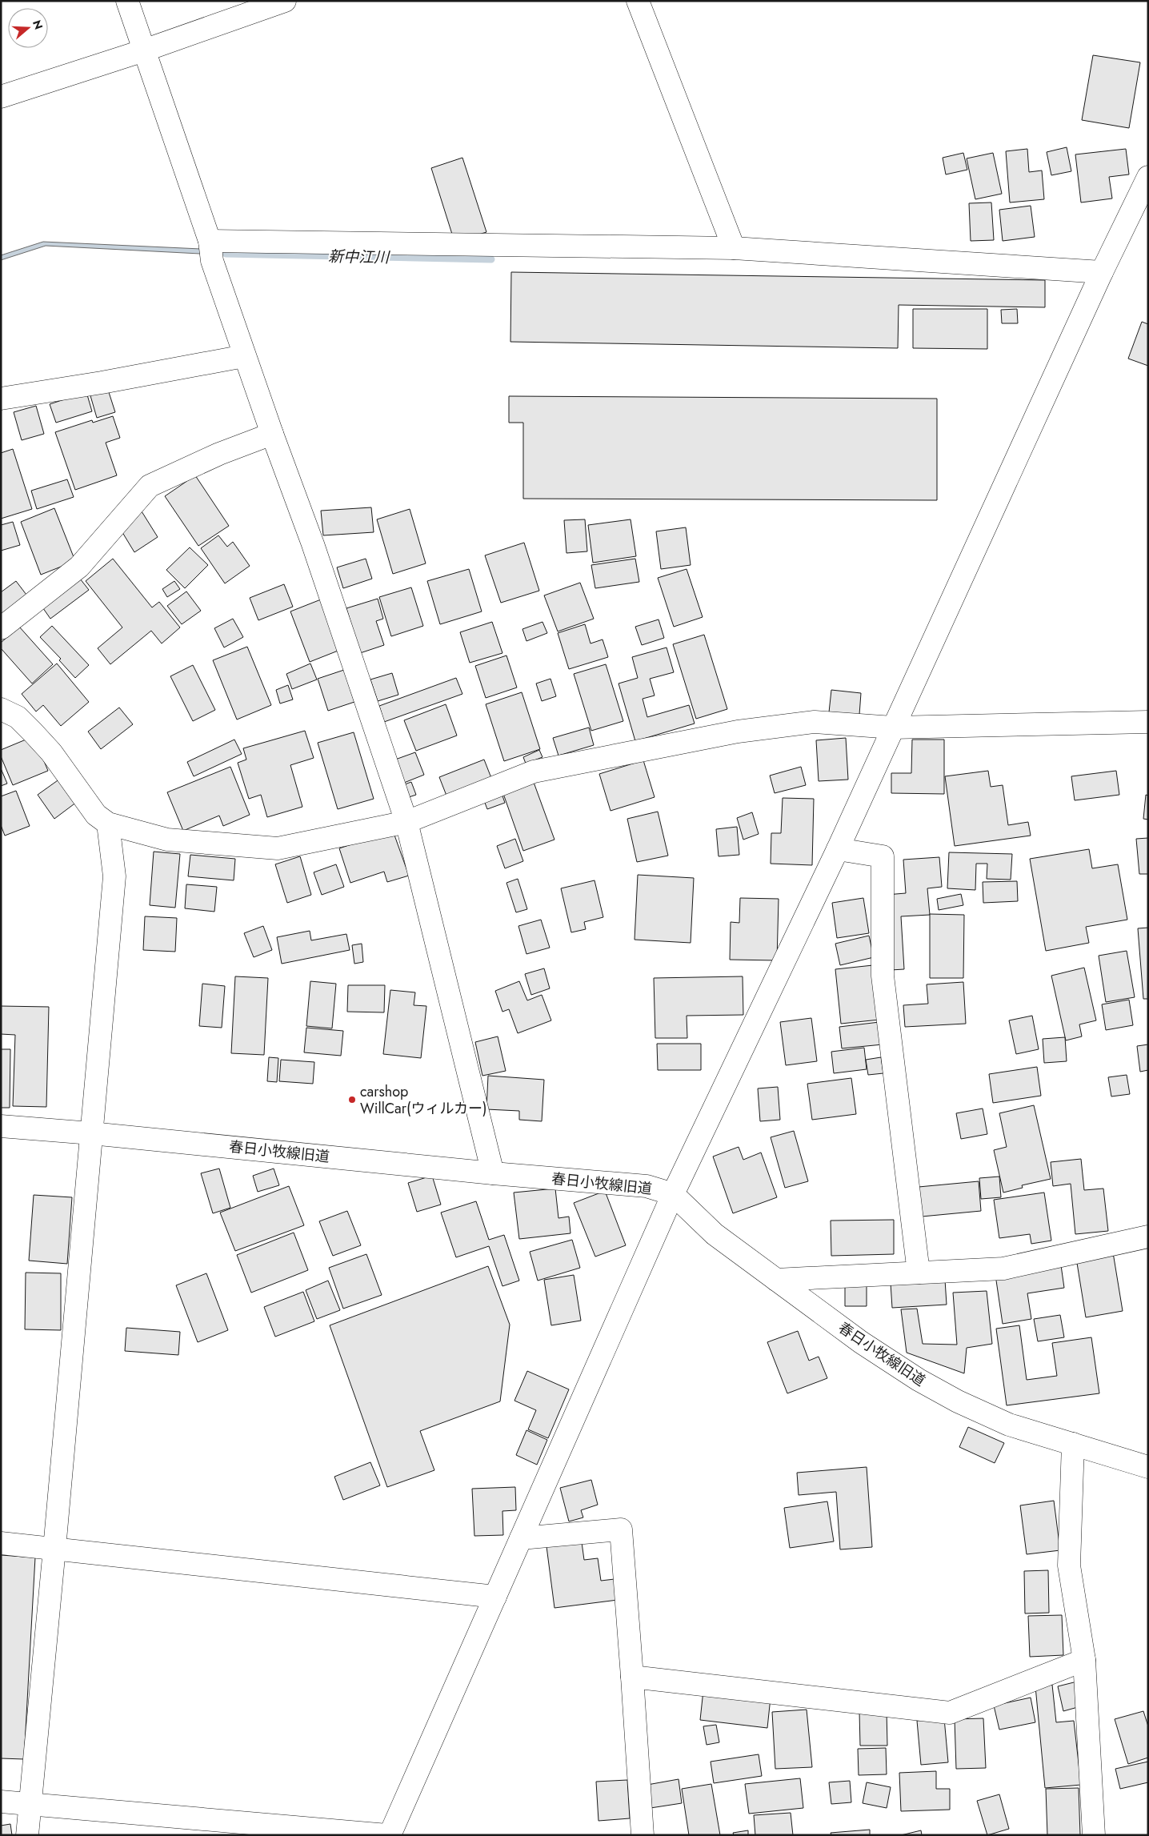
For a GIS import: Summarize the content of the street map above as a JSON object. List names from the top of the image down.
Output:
{
  "streets": {
    "street": ["春日小牧線旧道"]
  },
  "water": ["新中江川"],
  "places": ["carshop WillCar(ウィルカー)"],
  "north": "right"
}
